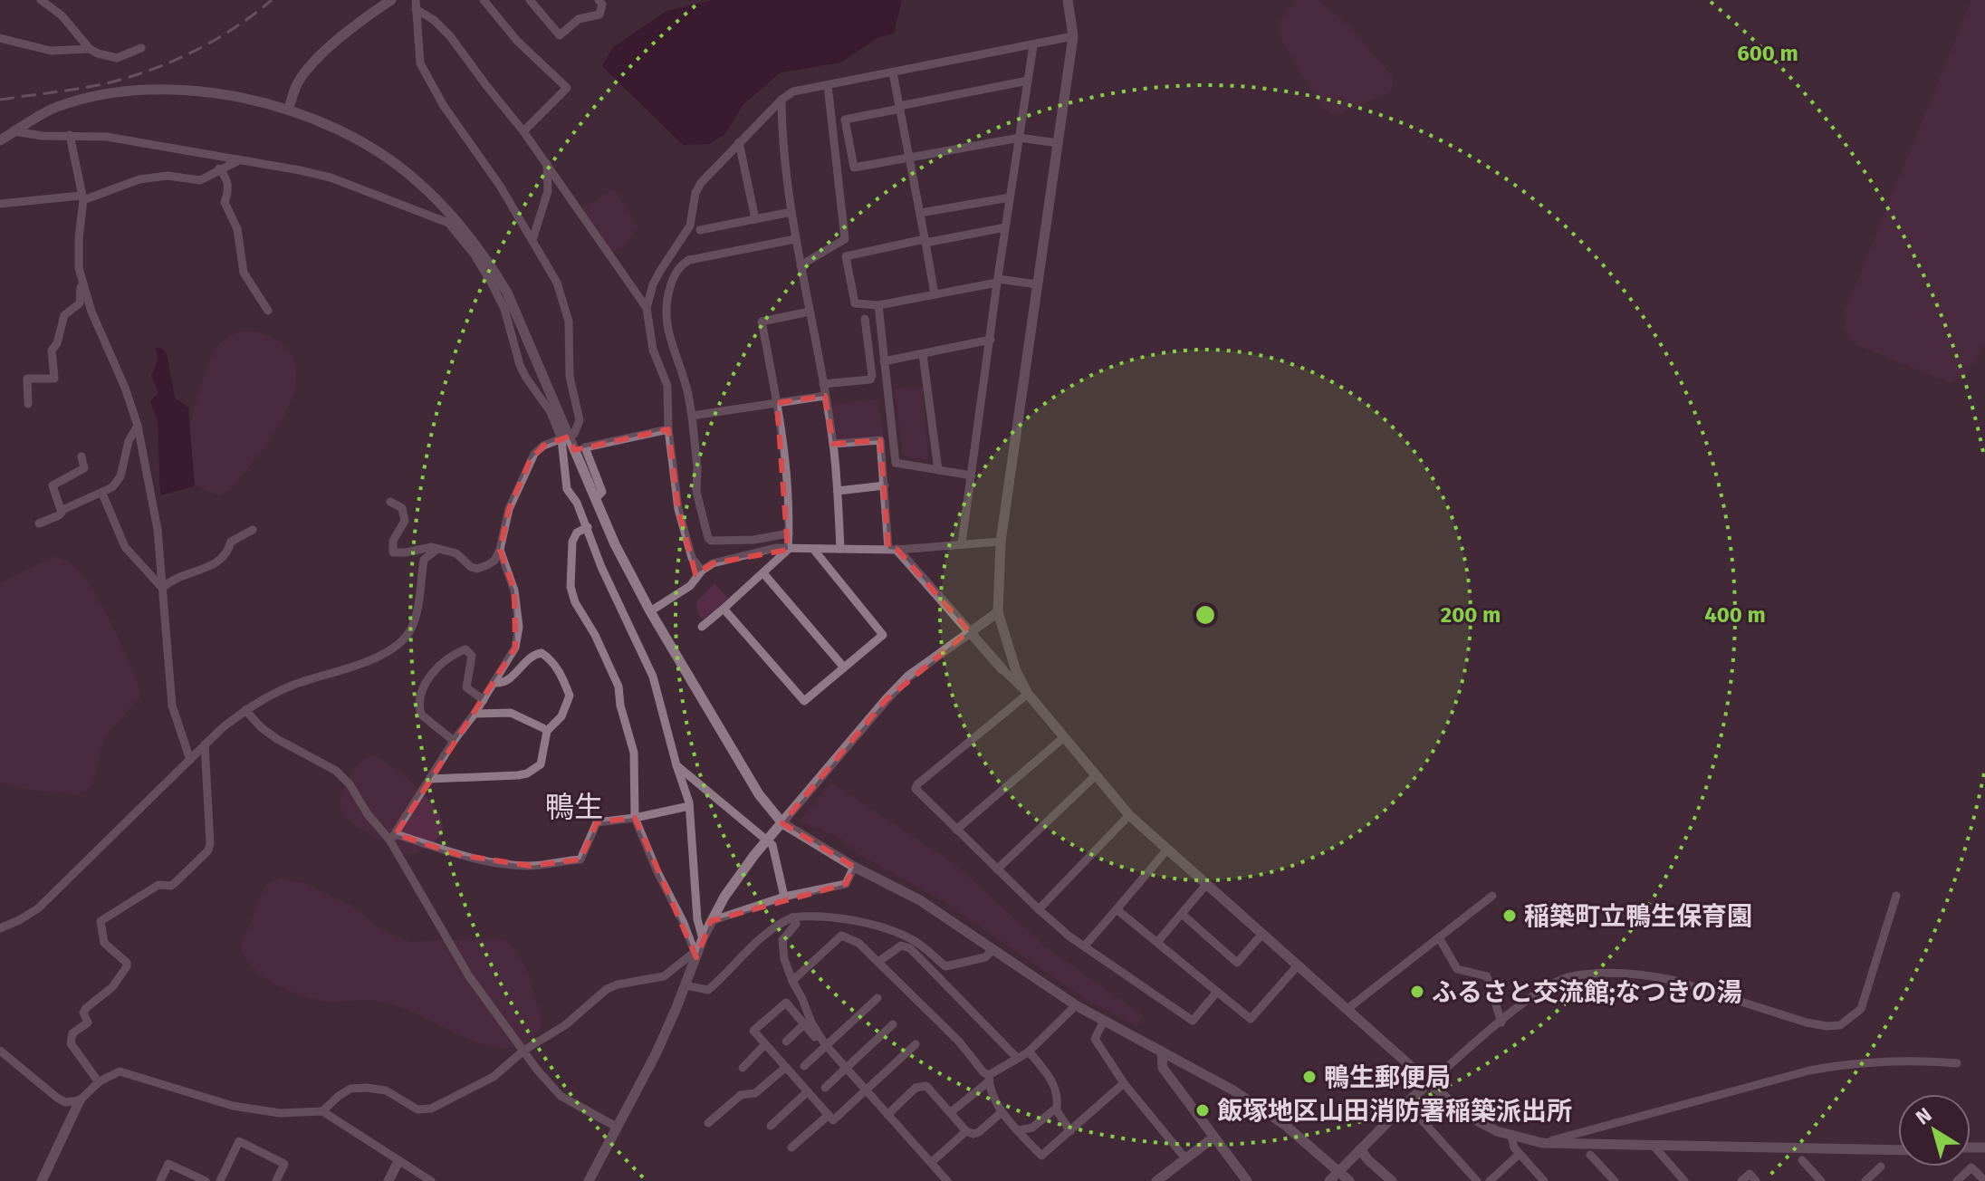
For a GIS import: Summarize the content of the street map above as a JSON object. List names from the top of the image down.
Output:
{
  "districts": ["鴨生"],
  "places": [
    "稲築町立鴨生保育園",
    "ふるさと交流館;なつきの湯",
    "鴨生郵便局",
    "飯塚地区山田消防署稲築派出所"
  ],
  "north": "top left",
  "rings": ["600 m", "200 m", "400 m"]
}
